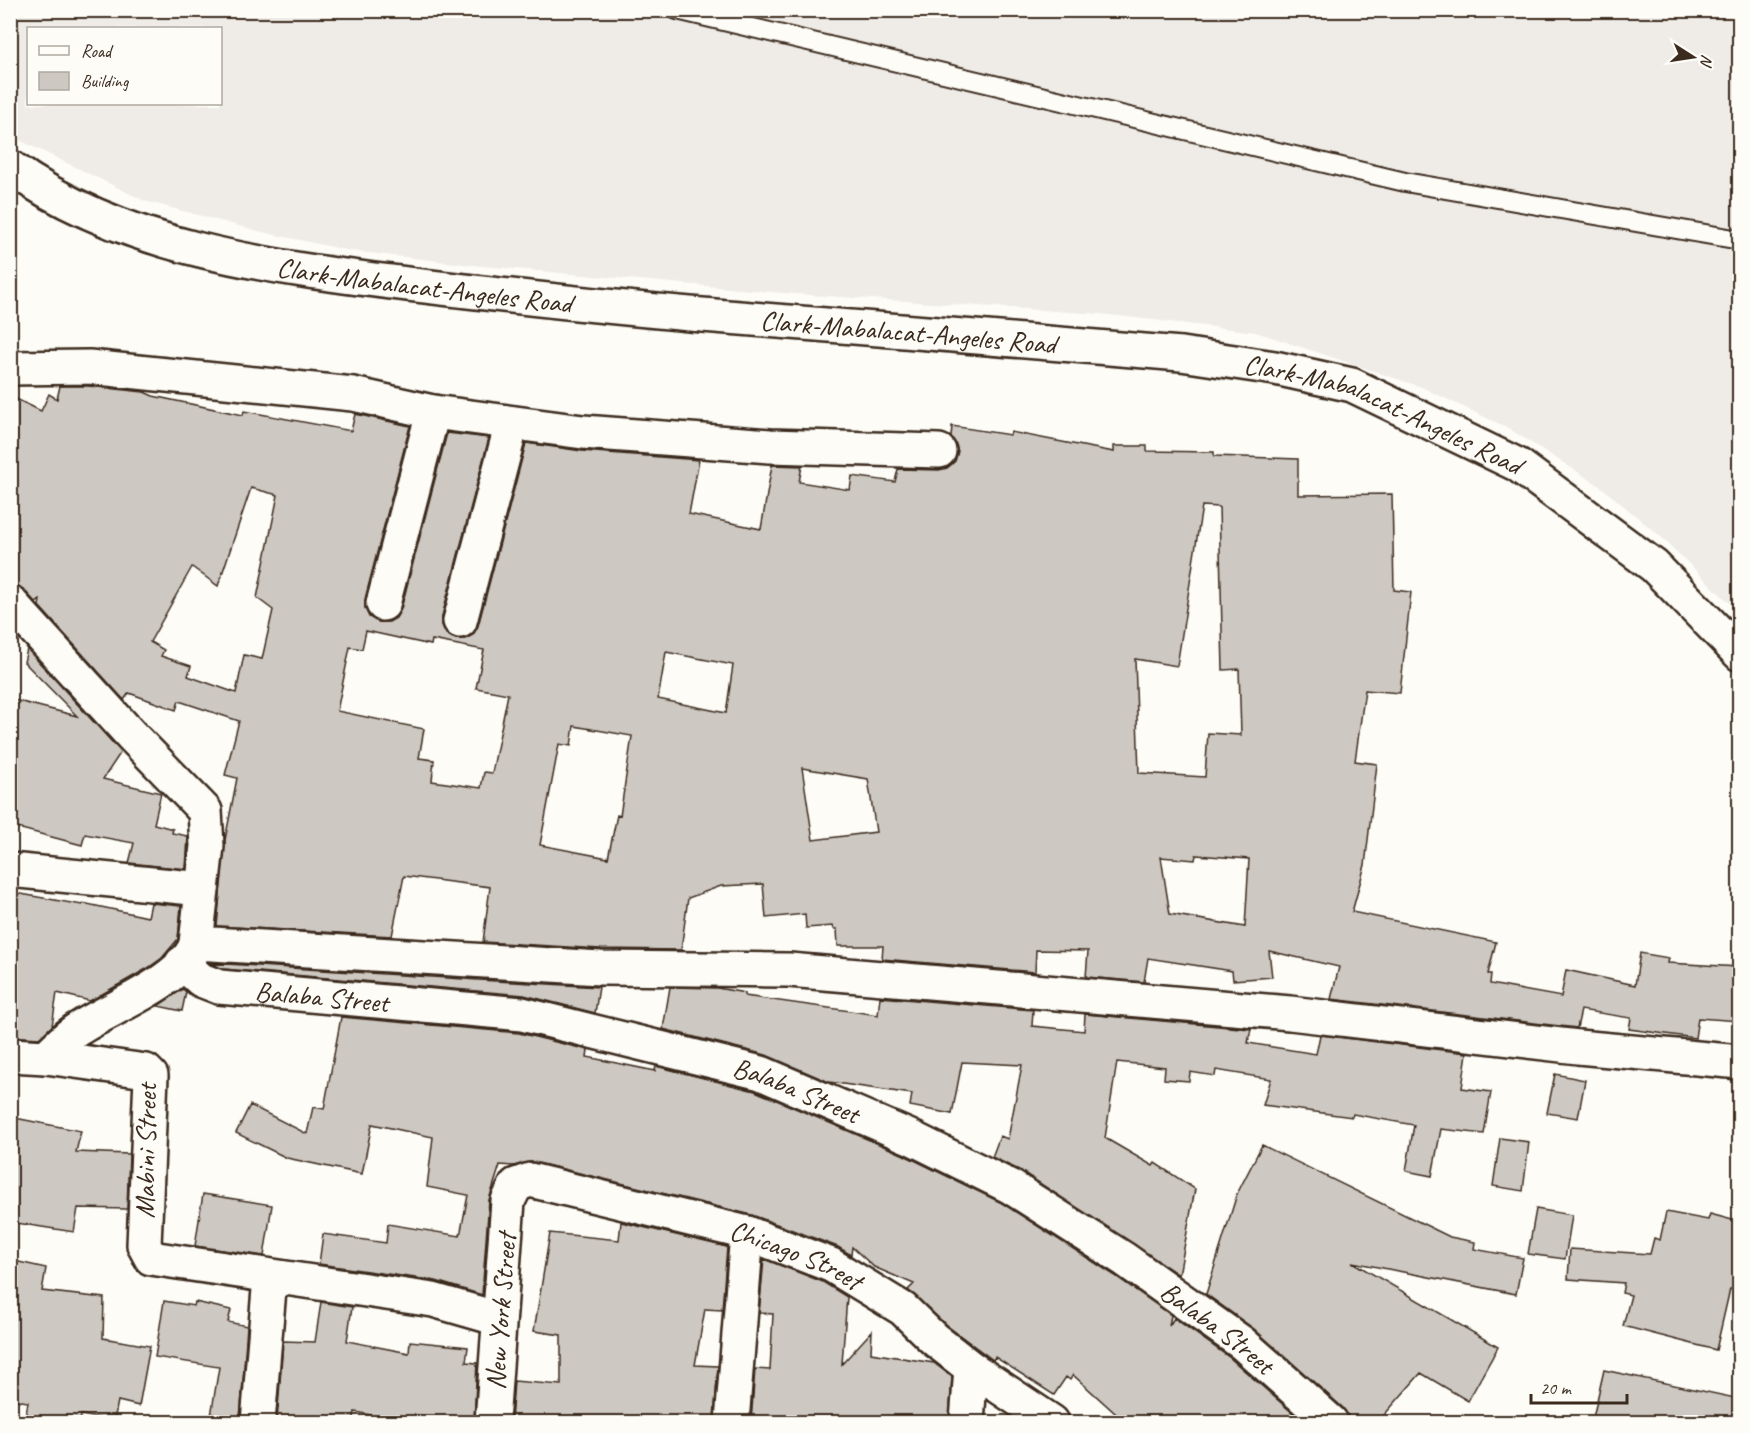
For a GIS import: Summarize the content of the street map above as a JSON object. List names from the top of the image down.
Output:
{
  "streets": {
    "street": [
      "Clark-Mabalacat-Angeles Road",
      "Balaba Street",
      "Mabini Street",
      "Chicago Street",
      "New York Street"
    ]
  },
  "crossings": [
    ["Chicago Street", "New York Street"]
  ],
  "legend": ["Road", "Building"],
  "scale_bar": "20 m",
  "north": "right"
}
